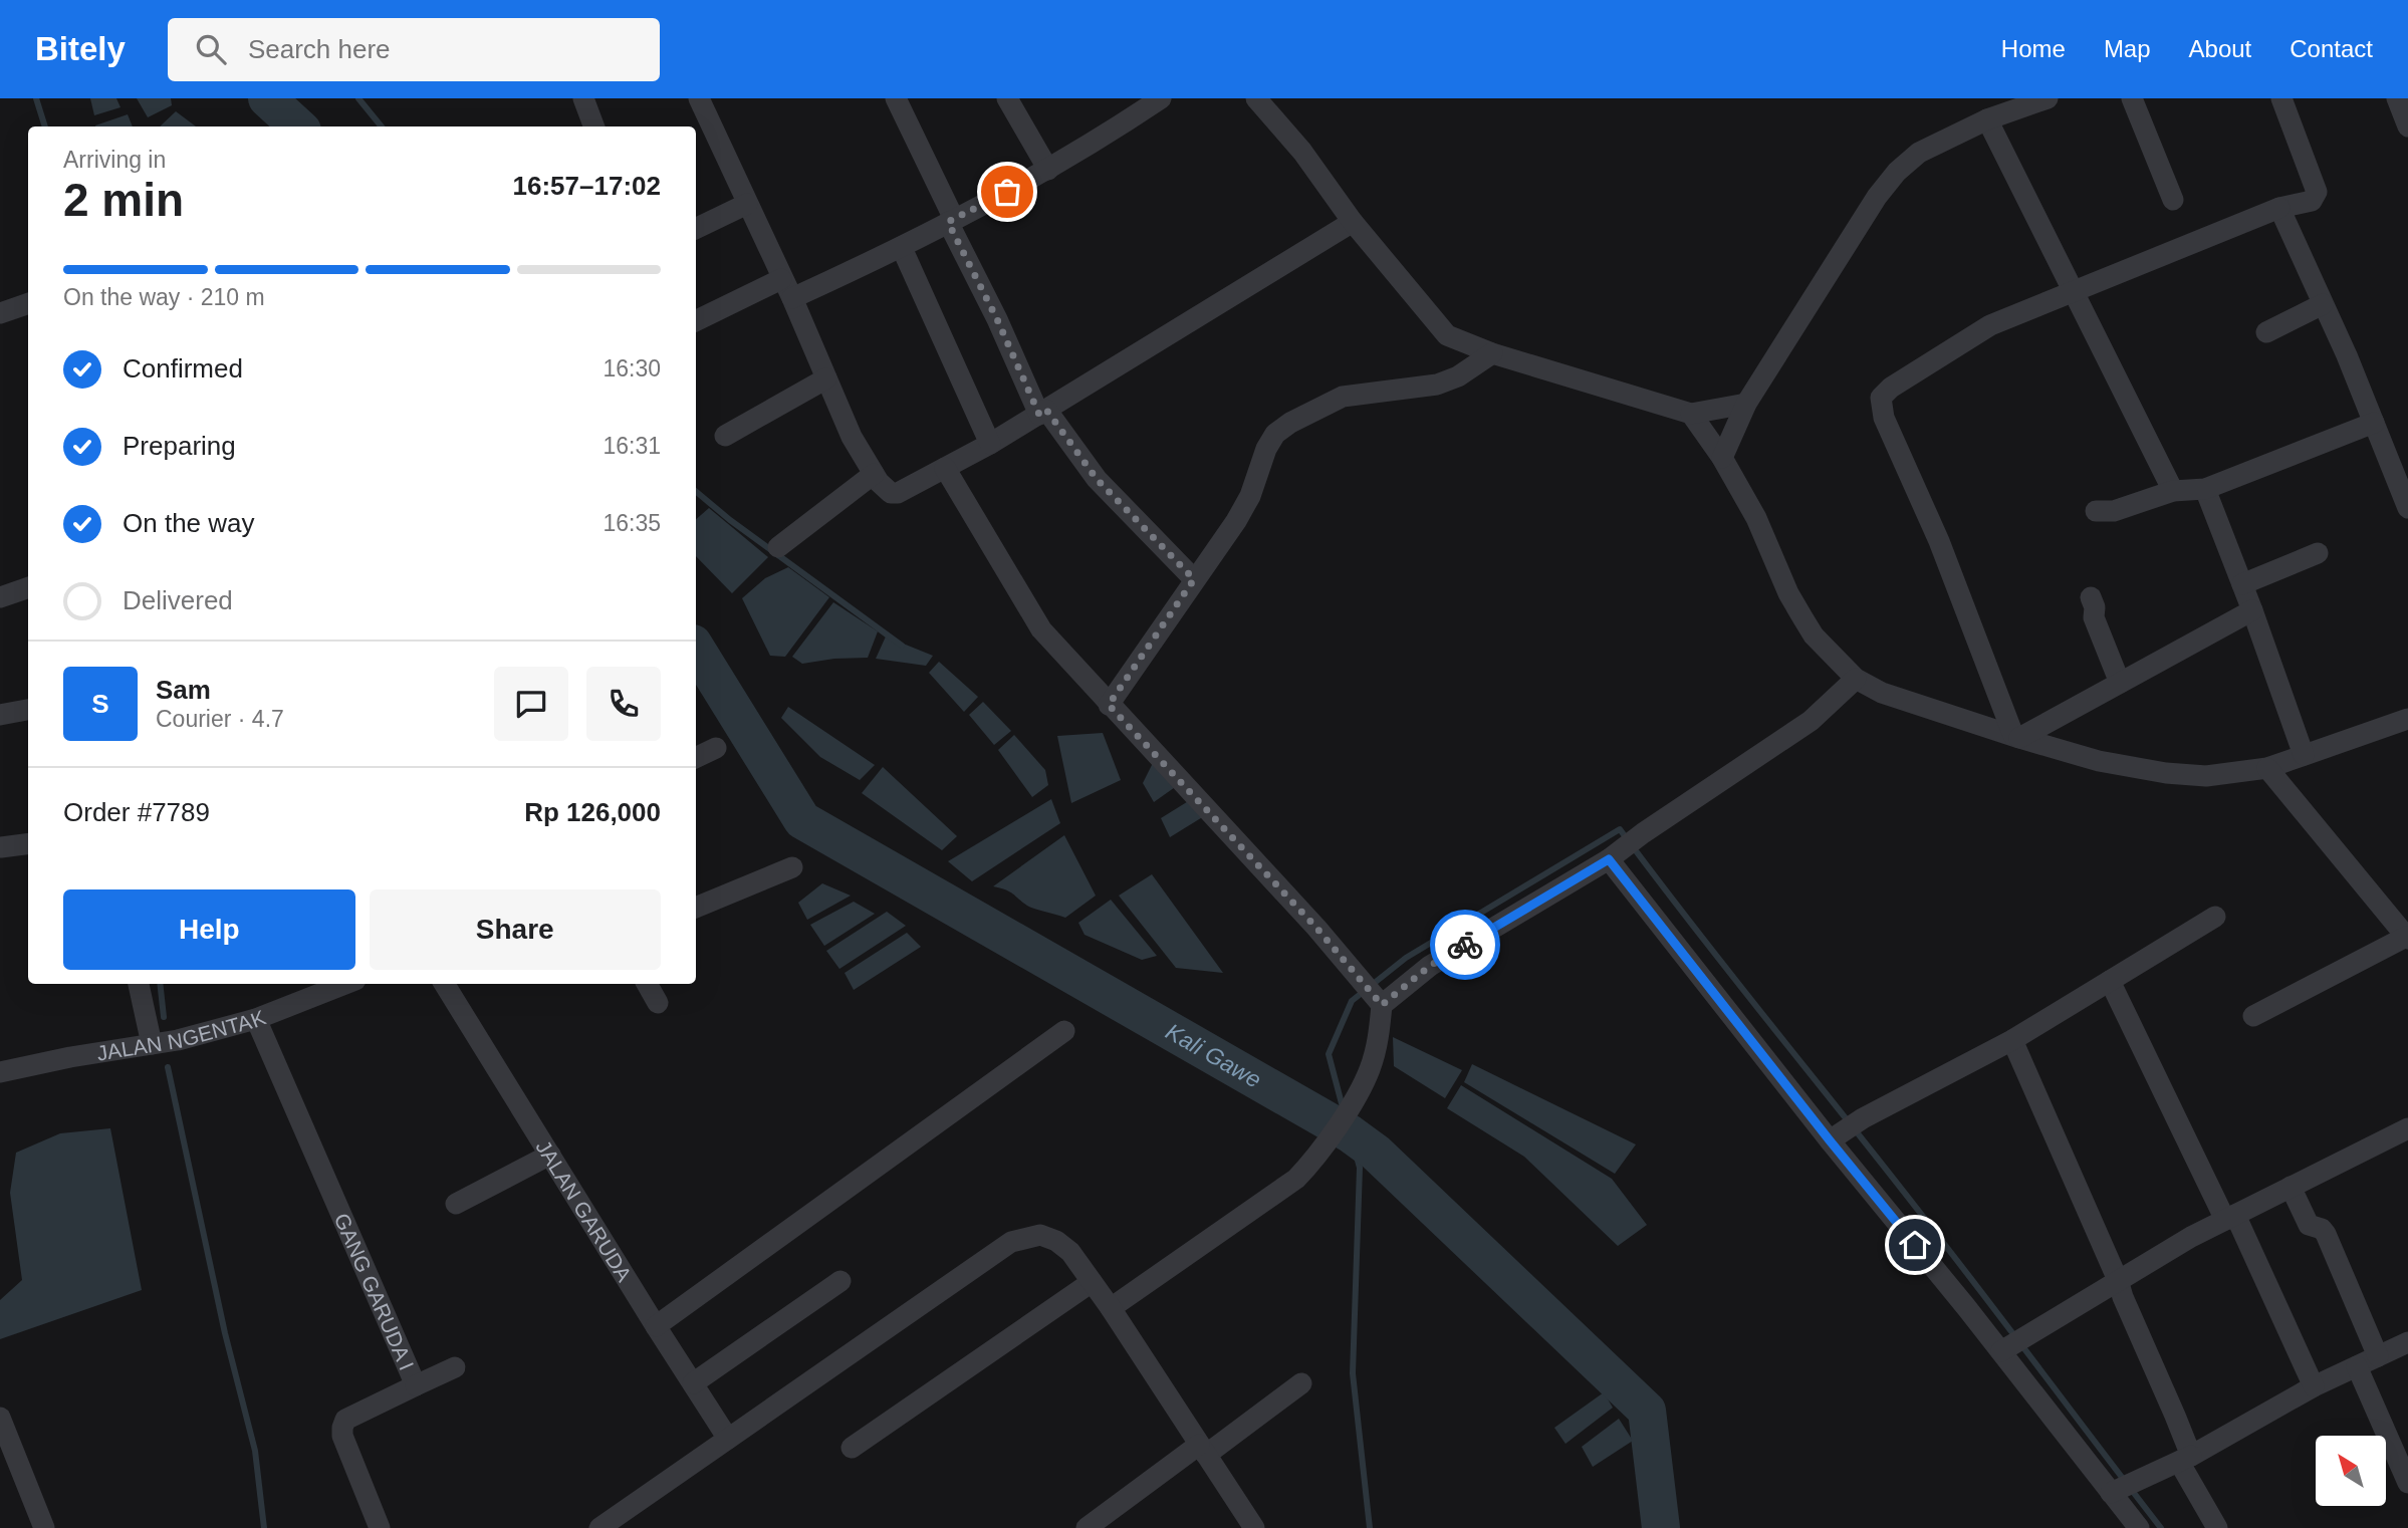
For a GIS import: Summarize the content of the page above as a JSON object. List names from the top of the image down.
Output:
{
  "streets": {
    "street": ["JALAN NGENTAK", "JALAN GARUDA", "GANG GARUDA I"]
  },
  "crossings": [
    ["JALAN NGENTAK", "GANG GARUDA I"]
  ],
  "water": ["Kali Gawe"],
  "north": "top left",
  "page": {
    "header": "Bitely",
    "search": "Search here",
    "nav": [
      "Home",
      "Map",
      "About",
      "Contact"
    ],
    "heading": ["2 min", "Arriving in", "16:57–17:02"],
    "panel": [
      "Sam",
      "Courier · 4.7",
      "Order #7789",
      "Rp 126,000"
    ],
    "bar": "On the way · 210 m",
    "list": [
      ["Confirmed", "16:30"],
      ["Preparing", "16:31"],
      ["On the way", "16:35"],
      "Delivered"
    ],
    "round": "S",
    "buttons": ["Help", "Share"]
  }
}
